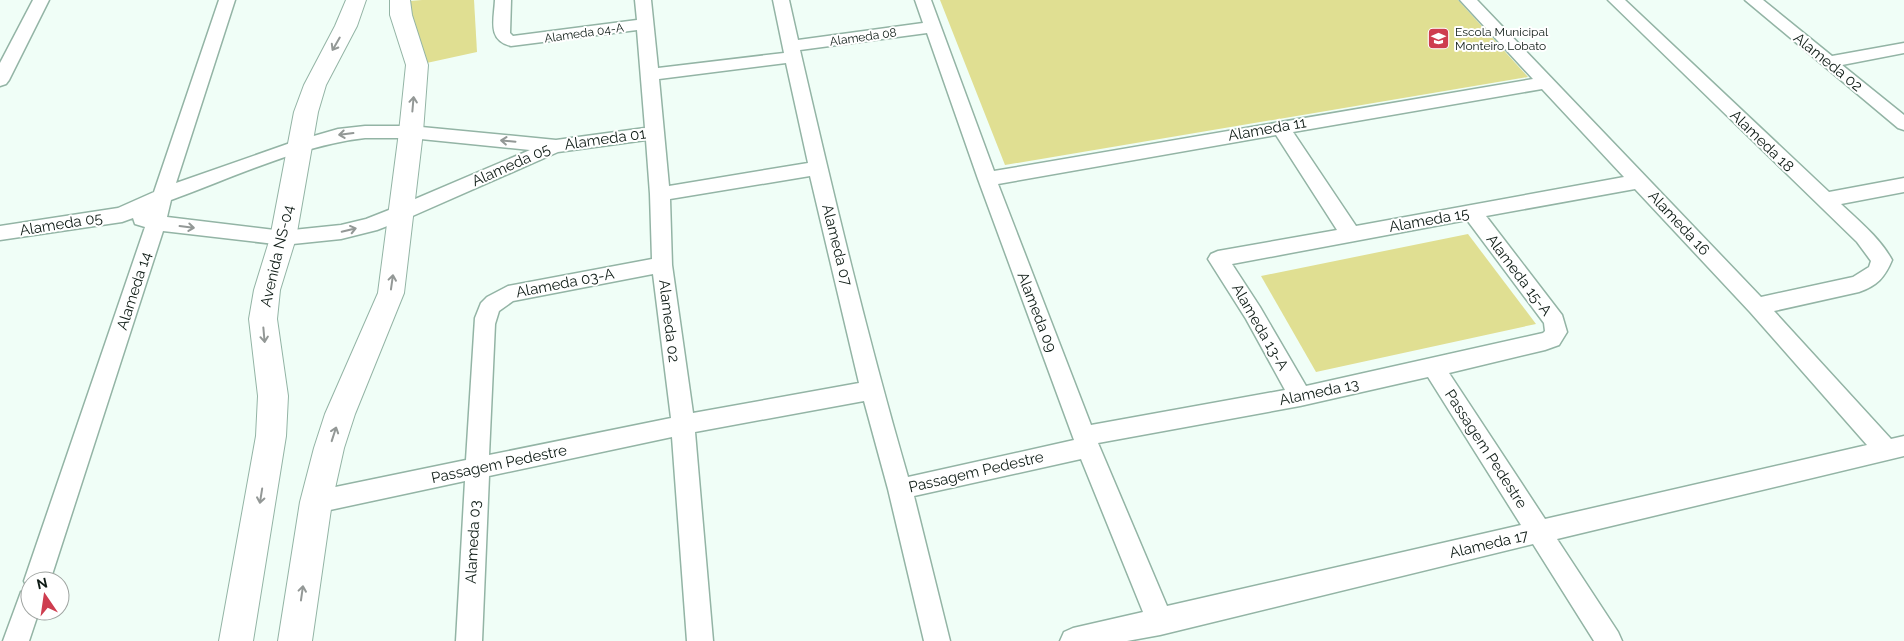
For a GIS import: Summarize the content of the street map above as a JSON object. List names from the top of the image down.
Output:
{
  "streets": {
    "street": [
      "Alameda 04-A",
      "Alameda 08",
      "Alameda 02",
      "Alameda 11",
      "Alameda 01",
      "Alameda 18",
      "Alameda 05",
      "Alameda 15",
      "Alameda 16",
      "Alameda 07",
      "Avenida NS-04",
      "Alameda 15-A",
      "Alameda 03-A",
      "Alameda 14",
      "Alameda 09",
      "Alameda 13-A",
      "Alameda 13",
      "Passagem Pedestre",
      "Alameda 03",
      "Alameda 17"
    ]
  },
  "crossings": [
    ["Alameda 04-A", "Alameda 02"],
    ["Alameda 08", "Alameda 07"],
    ["Alameda 08", "Alameda 09"],
    ["Alameda 02", "Alameda 01"],
    ["Alameda 02", "Alameda 03-A"],
    ["Alameda 02", "Passagem Pedestre"],
    ["Alameda 11", "Alameda 16"],
    ["Alameda 11", "Alameda 09"],
    ["Alameda 01", "Alameda 05"],
    ["Alameda 18", "Alameda 16"],
    ["Alameda 05", "Avenida NS-04"],
    ["Alameda 05", "Alameda 14"],
    ["Alameda 15", "Alameda 16"],
    ["Alameda 15", "Alameda 15-A"],
    ["Alameda 15", "Alameda 13-A"],
    ["Alameda 16", "Alameda 17"],
    ["Alameda 07", "Passagem Pedestre"],
    ["Alameda 15-A", "Alameda 13"],
    ["Alameda 03-A", "Alameda 03"],
    ["Alameda 09", "Alameda 13"],
    ["Alameda 09", "Passagem Pedestre"],
    ["Alameda 09", "Alameda 17"],
    ["Alameda 13-A", "Alameda 13"],
    ["Alameda 13", "Passagem Pedestre"],
    ["Passagem Pedestre", "Alameda 03"],
    ["Passagem Pedestre", "Alameda 17"]
  ],
  "places": {
    "school or university": ["Escola Municipal Monteiro Lobato"]
  },
  "north": "top"
}
